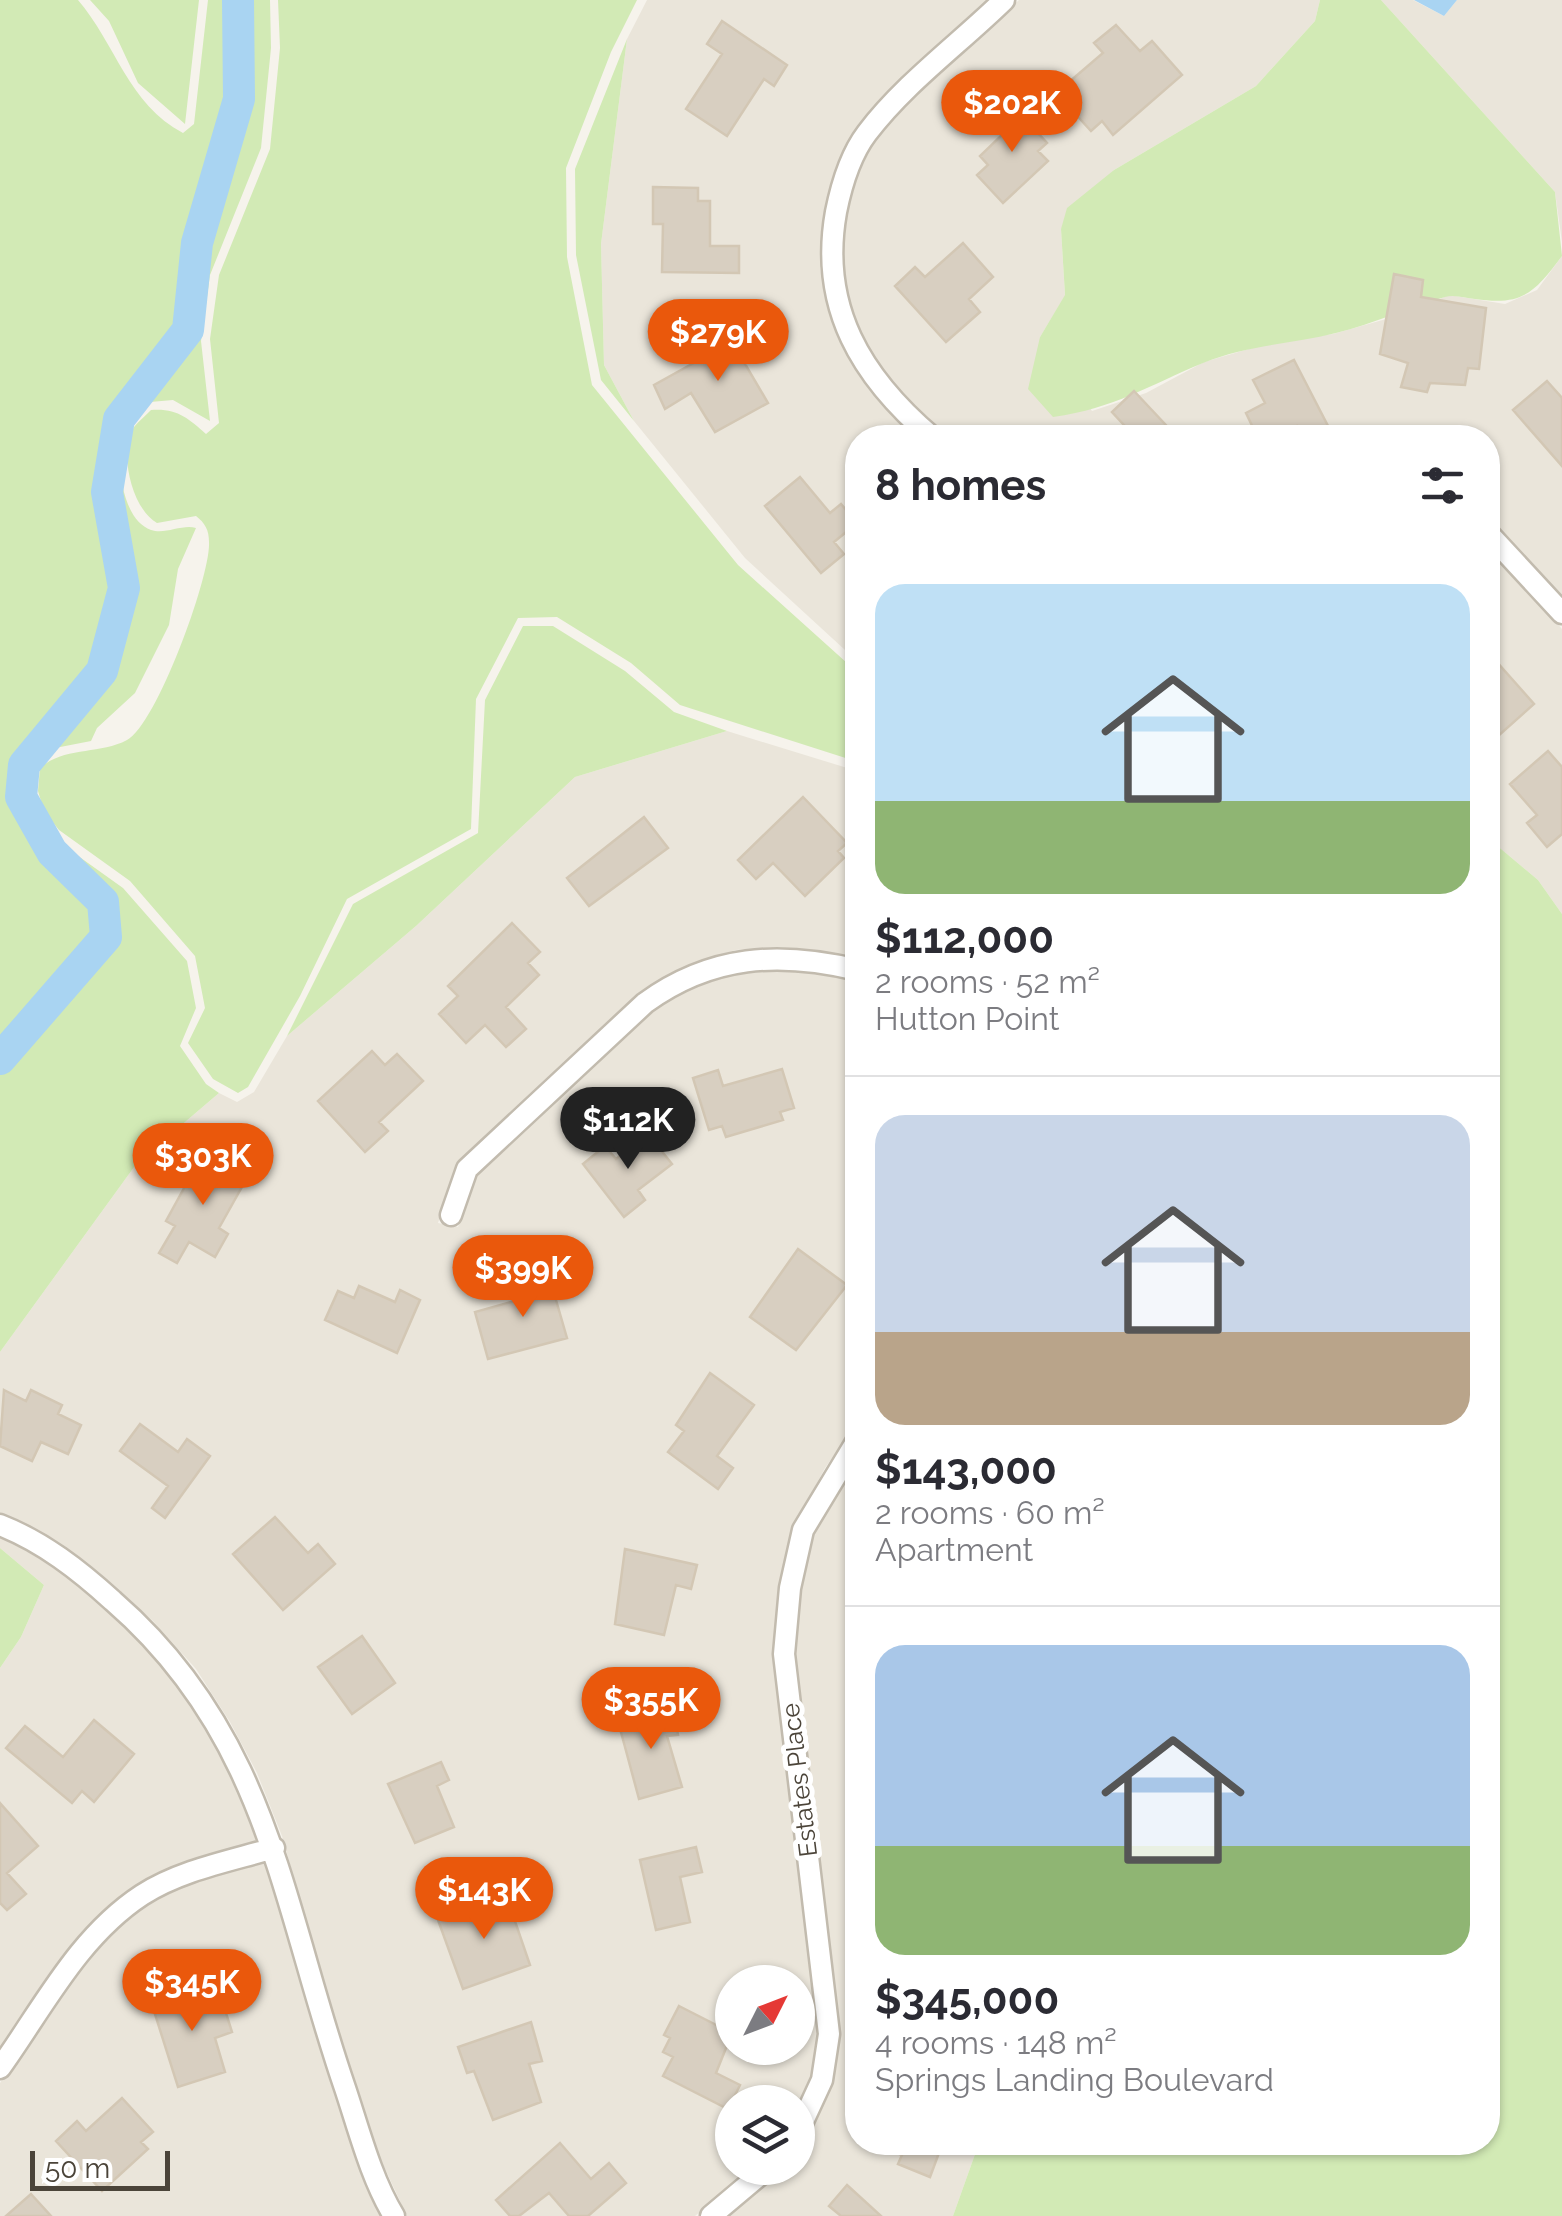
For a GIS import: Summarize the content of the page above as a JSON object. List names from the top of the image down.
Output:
{
  "streets": {
    "street": ["Estates Place"]
  },
  "scale_bar": "50 m",
  "north": "top right",
  "page": {
    "price": [
      "$202K",
      "$279K",
      "$112K",
      "$303K",
      "$399K",
      "$355K",
      "$143K",
      "$345K"
    ],
    "heading": "8 homes",
    "list": [
      {
        "name": "$112,000",
        "note": "2 rooms · 52 m² · Hutton Point"
      },
      {
        "name": "$143,000",
        "note": "2 rooms · 60 m² · Apartment"
      },
      {
        "name": "$345,000",
        "note": "4 rooms · 148 m² · Springs Landing Boulevard"
      }
    ],
    "scale": "50 m"
  }
}
